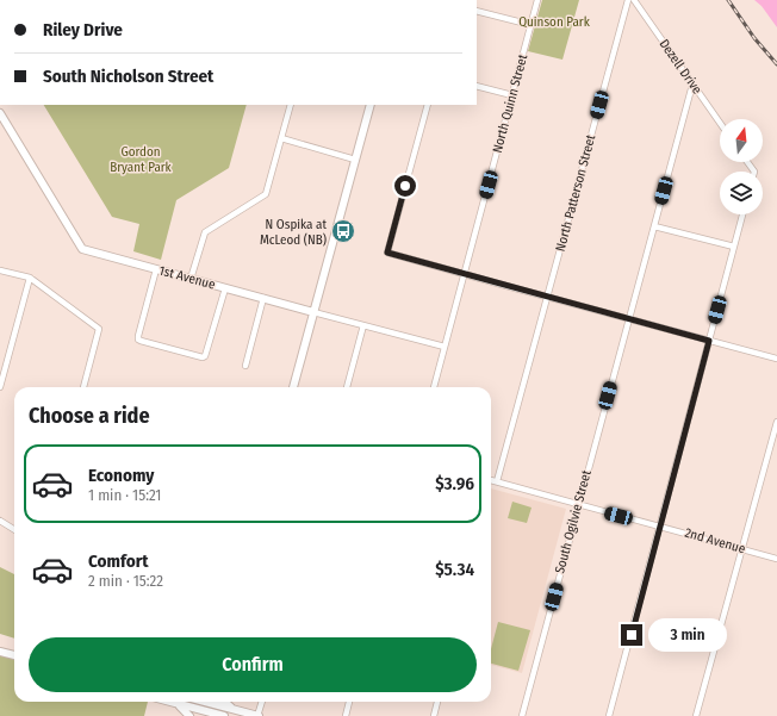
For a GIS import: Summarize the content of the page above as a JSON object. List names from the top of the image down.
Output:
{
  "streets": {
    "street": [
      "Dezell Drive",
      "North Quinn Street",
      "North Patterson Street",
      "1st Avenue",
      "South Ogilvie Street",
      "2nd Avenue"
    ]
  },
  "crossings": [
    ["Dezell Drive", "South Ogilvie Street"],
    ["North Quinn Street", "1st Avenue"],
    ["North Patterson Street", "2nd Avenue"],
    ["South Ogilvie Street", "2nd Avenue"]
  ],
  "parks": ["Quinson Park", "Gordon Bryant Park"],
  "places": {
    "bus stop": ["N Ospika at McLeod (NB)"]
  },
  "north": "top",
  "page": {
    "banner": ["Riley Drive", "South Nicholson Street"],
    "heading": "Choose a ride",
    "list": [
      {
        "name": "Economy",
        "note": "1 min · 15:21",
        "value": "$3.96"
      },
      {
        "name": "Comfort",
        "note": "2 min · 15:22",
        "value": "$5.34"
      }
    ],
    "bubble": "3 min",
    "buttons": "Confirm"
  }
}
